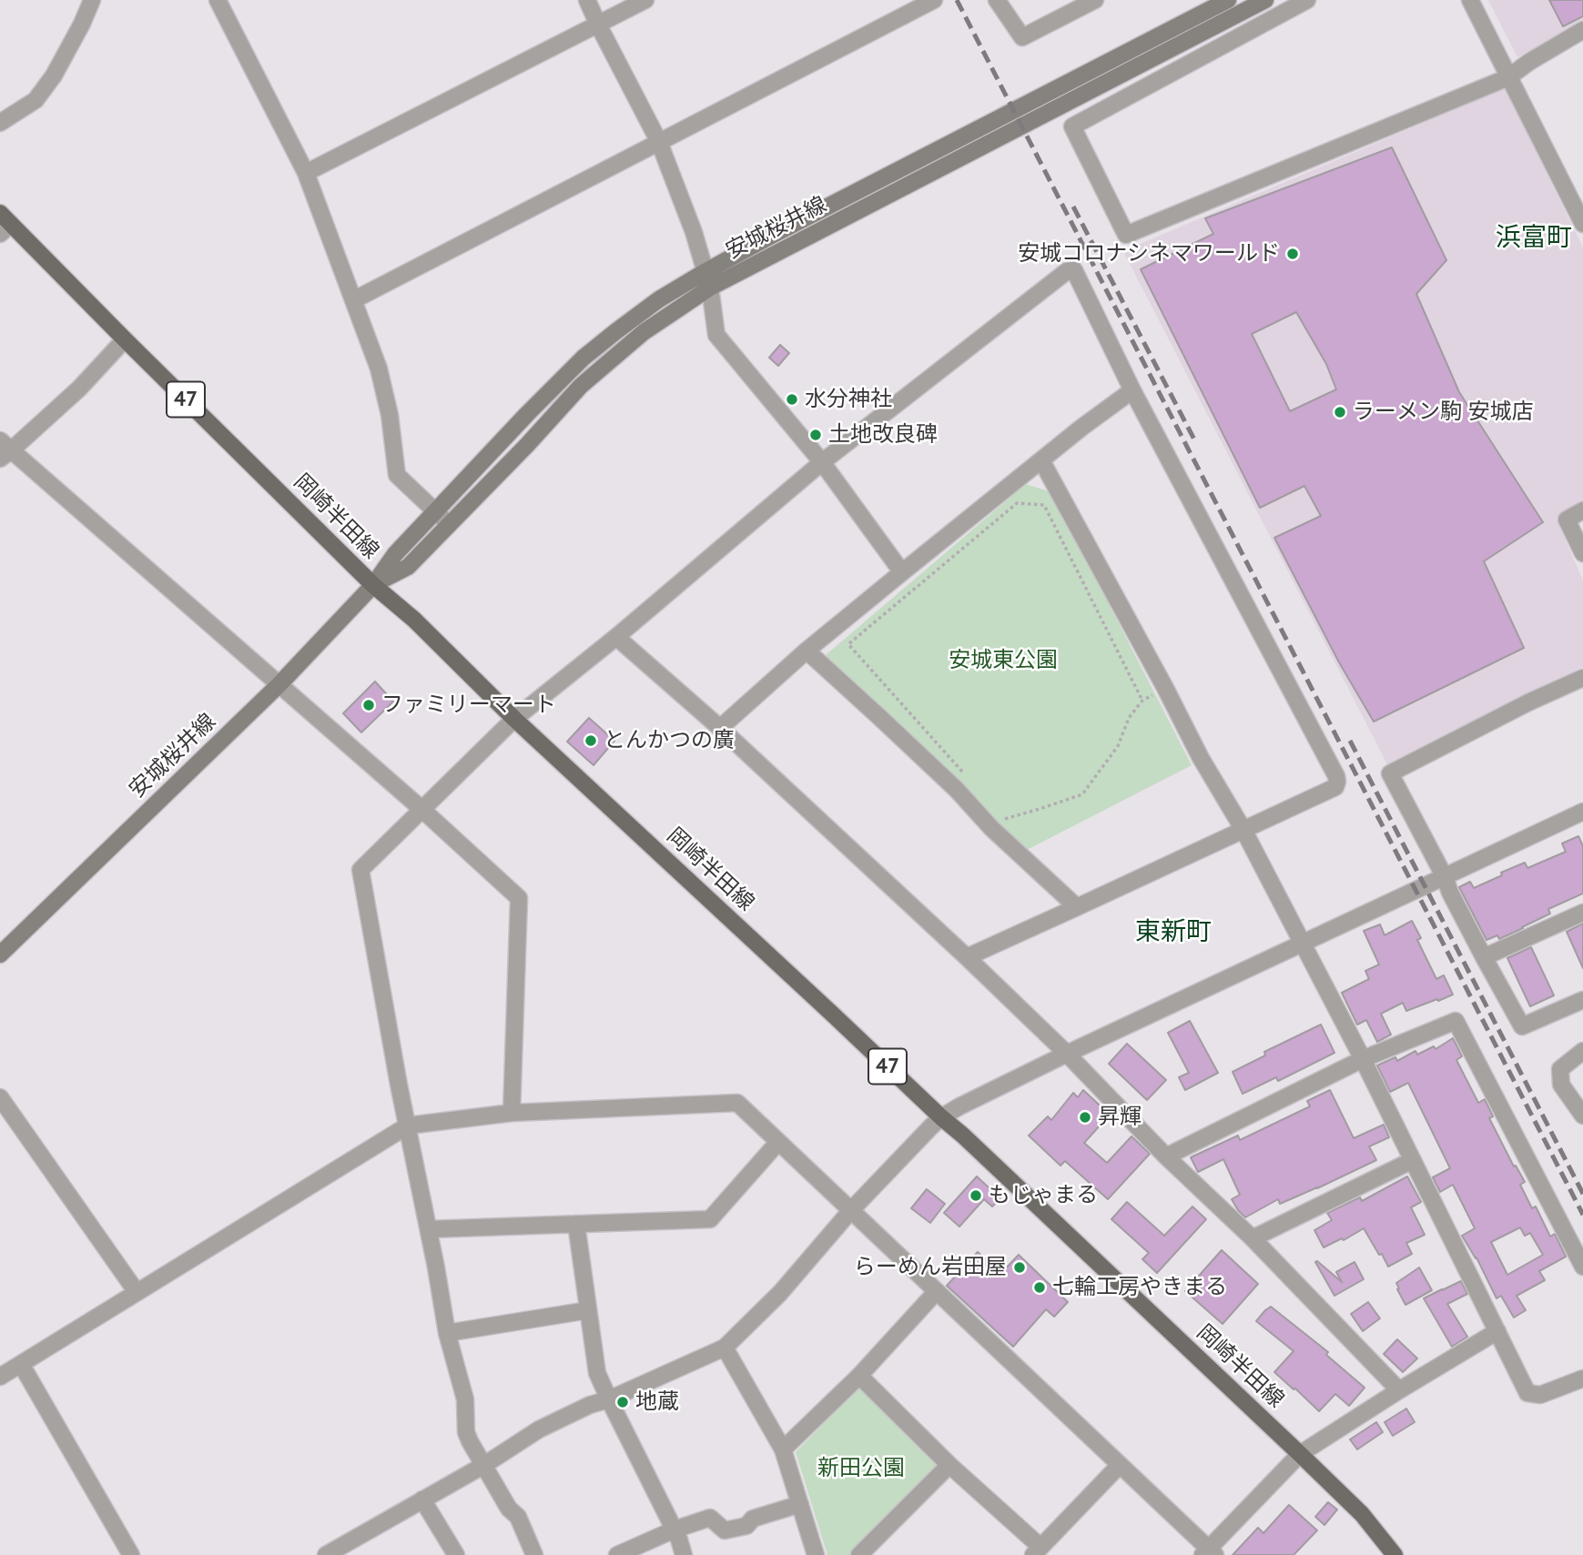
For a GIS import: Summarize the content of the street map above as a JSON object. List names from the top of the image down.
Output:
{
  "streets": {
    "main road": ["安城桜井線", "47", "岡崎半田線"]
  },
  "crossings": [
    ["安城桜井線", "岡崎半田線"]
  ],
  "districts": ["浜富町", "東新町"],
  "parks": ["安城東公園", "新田公園"],
  "places": [
    "安城コロナシネマワールド",
    "水分神社",
    "ラーメン駒 安城店",
    "土地改良碑",
    "ファミリーマート",
    "とんかつの廣",
    "昇輝",
    "もじゃまる",
    "らーめん岩田屋",
    "七輪工房やきまる",
    "地蔵"
  ]
}
